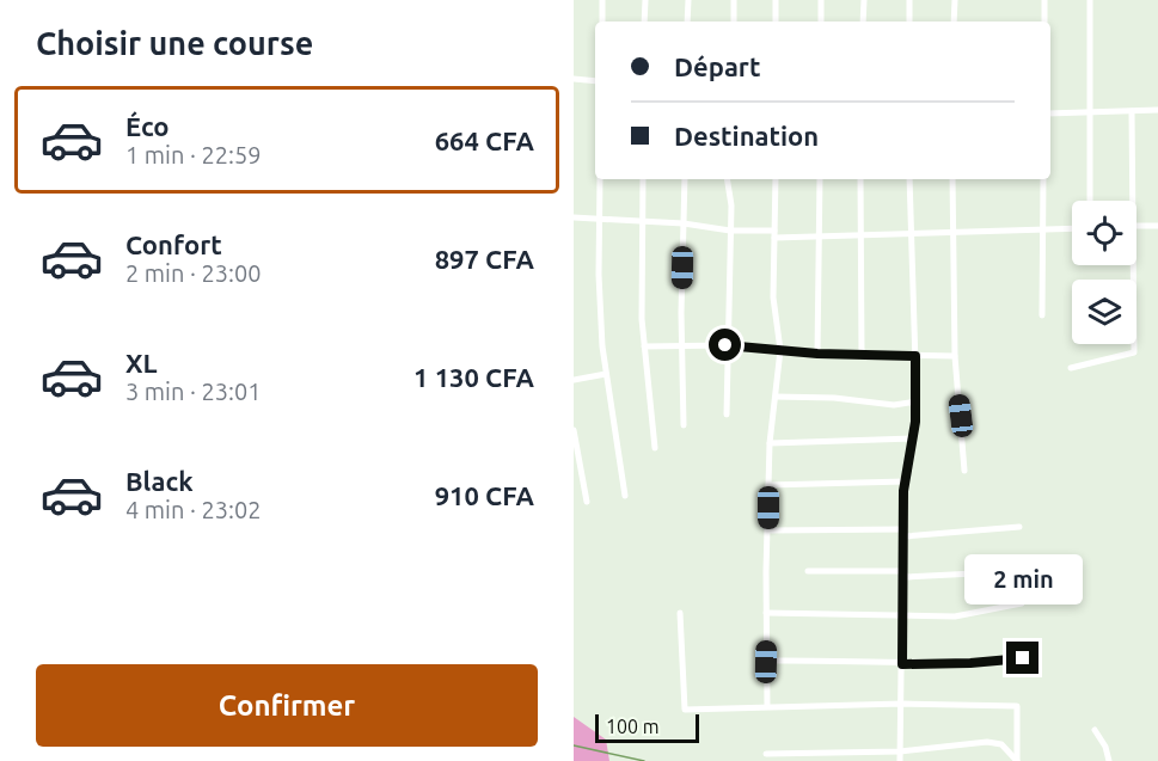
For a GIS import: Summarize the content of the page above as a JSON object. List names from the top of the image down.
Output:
{
  "scale_bar": "100 m",
  "page": {
    "heading": "Choisir une course",
    "banner": ["Départ", "Destination"],
    "list": [
      {
        "name": "Éco",
        "note": "1 min · 22:59",
        "value": "664 CFA"
      },
      {
        "name": "Confort",
        "note": "2 min · 23:00",
        "value": "897 CFA"
      },
      {
        "name": "XL",
        "note": "3 min · 23:01",
        "value": "1 130 CFA"
      },
      {
        "name": "Black",
        "note": "4 min · 23:02",
        "value": "910 CFA"
      }
    ],
    "bubble": "2 min",
    "buttons": "Confirmer",
    "scale": "100 m"
  }
}
